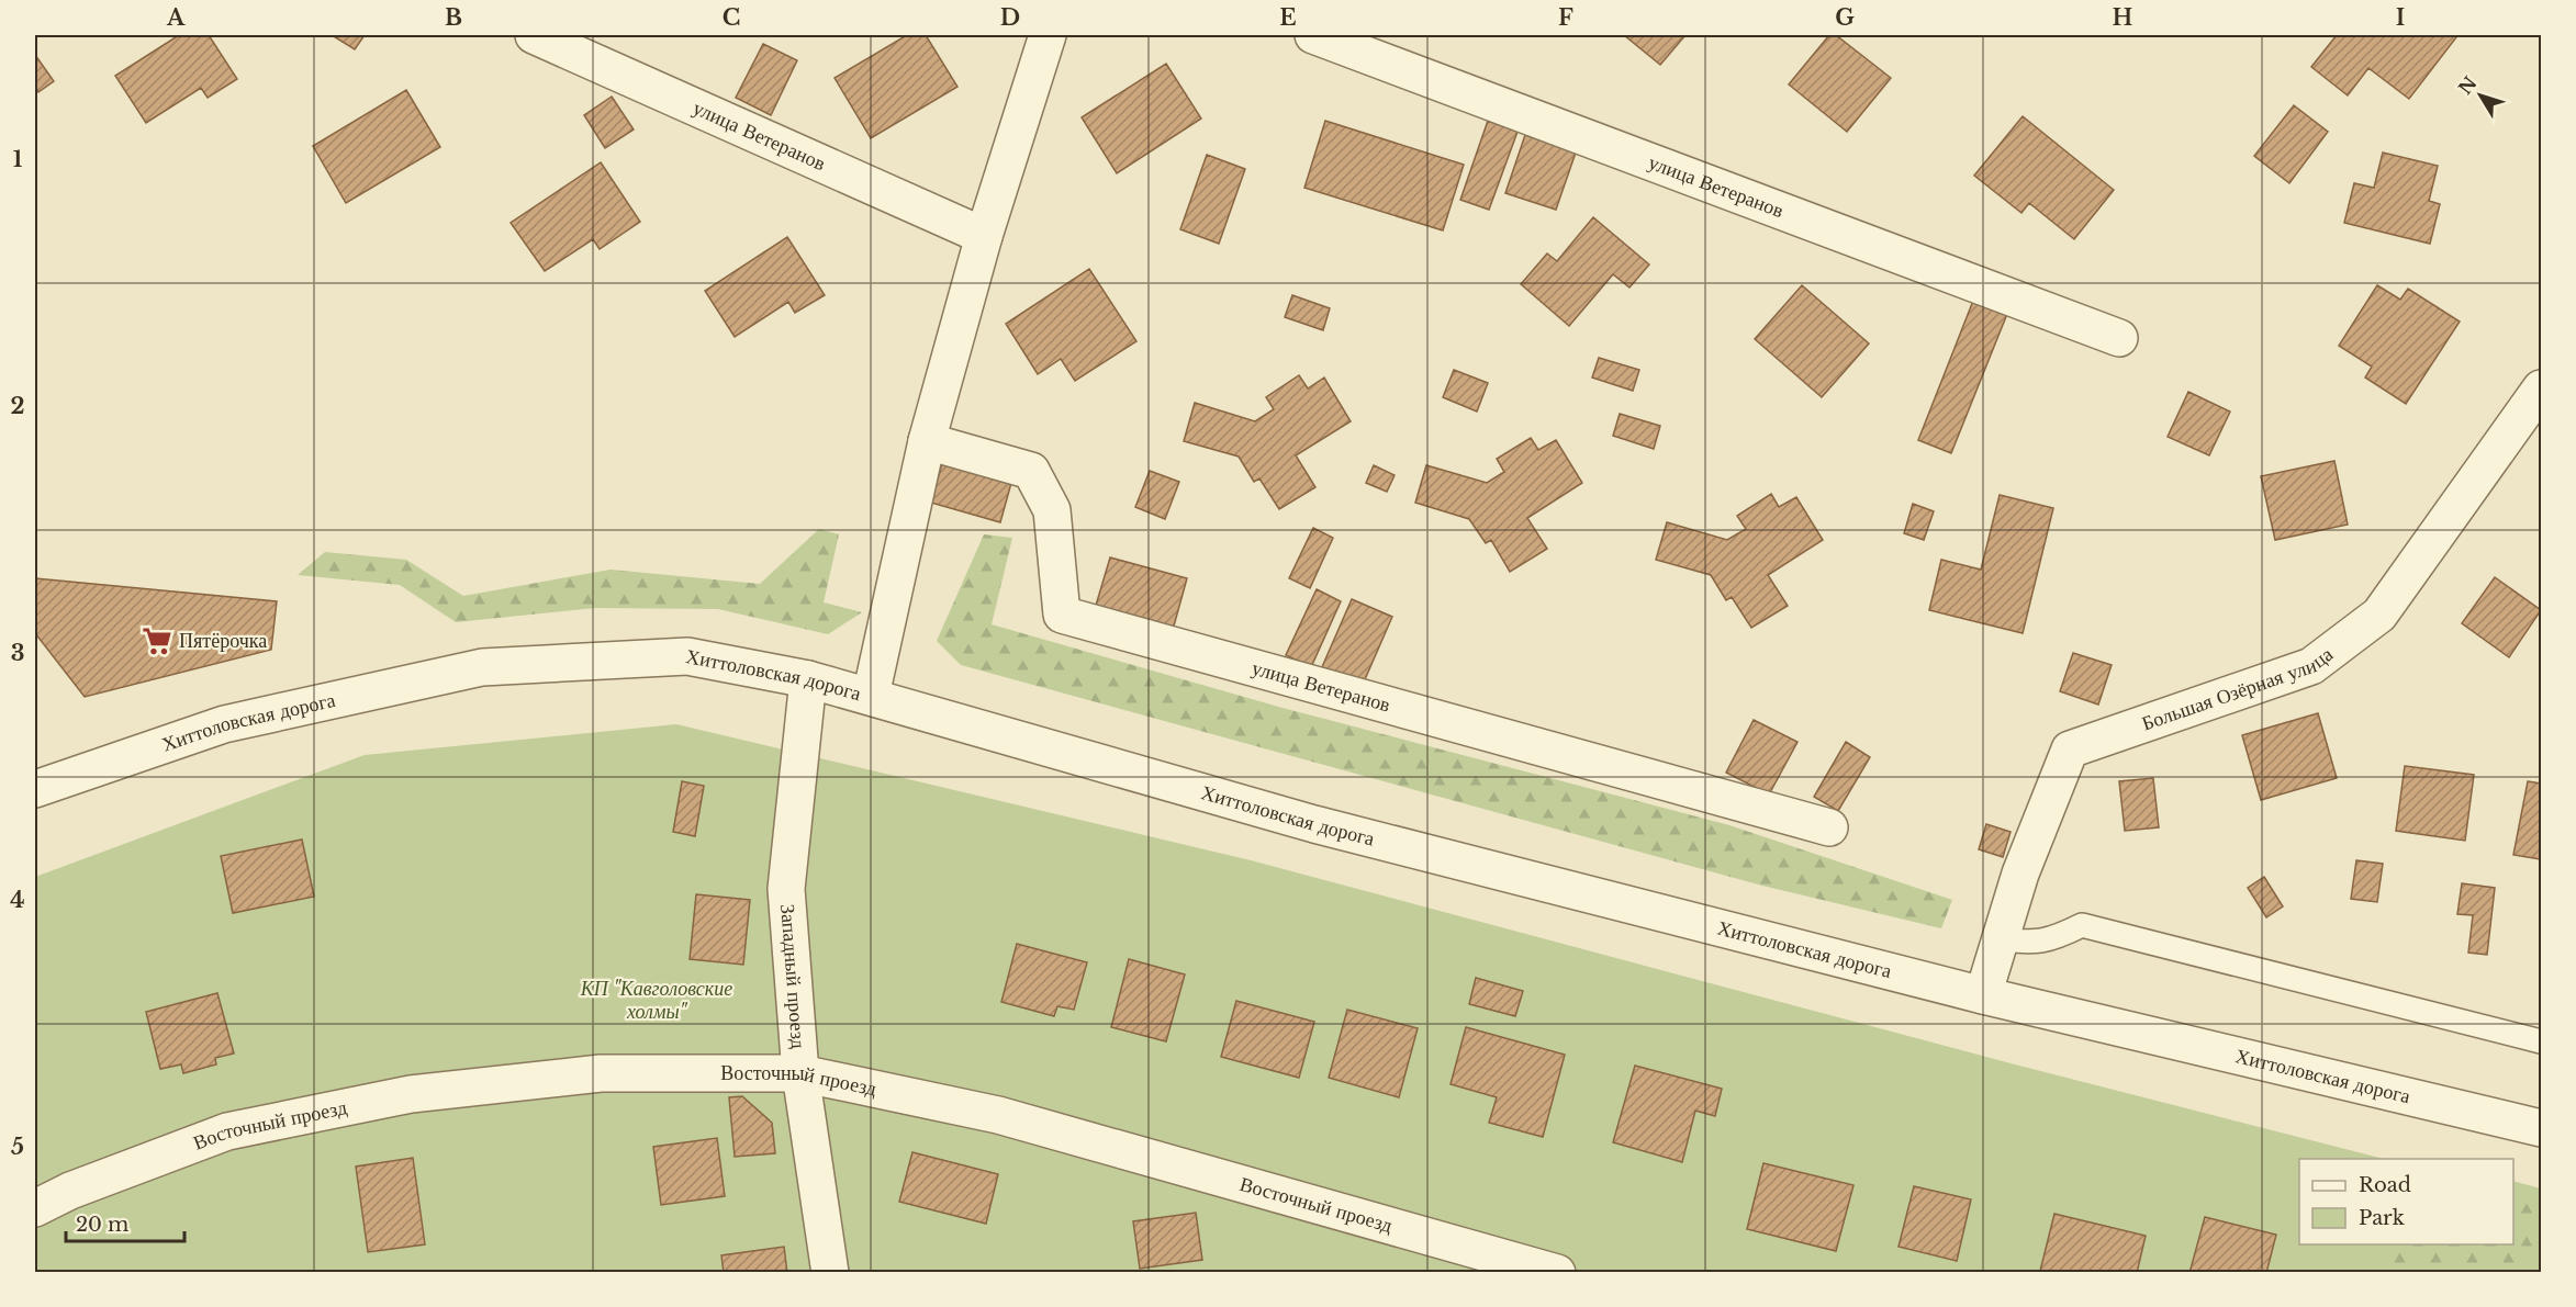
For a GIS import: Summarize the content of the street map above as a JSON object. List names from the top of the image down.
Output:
{
  "streets": {
    "street": [
      "улица Ветеранов",
      "Хиттоловская дорога",
      "Большая Озёрная улица",
      "Западный проезд",
      "Восточный проезд"
    ]
  },
  "crossings": [
    ["Хиттоловская дорога", "Большая Озёрная улица"],
    ["Хиттоловская дорога", "Западный проезд"],
    ["Западный проезд", "Восточный проезд"]
  ],
  "parks": ["КП \"Кавголовские холмы\""],
  "places": {
    "supermarket": ["Пятёрочка"]
  },
  "legend": ["Road", "Park"],
  "scale_bar": "20 m",
  "north": "top left",
  "grid": {
    "columns": [
      "A",
      "B",
      "C",
      "D",
      "E",
      "F",
      "G",
      "H",
      "I"
    ],
    "rows": [
      "1",
      "2",
      "3",
      "4",
      "5"
    ]
  }
}
